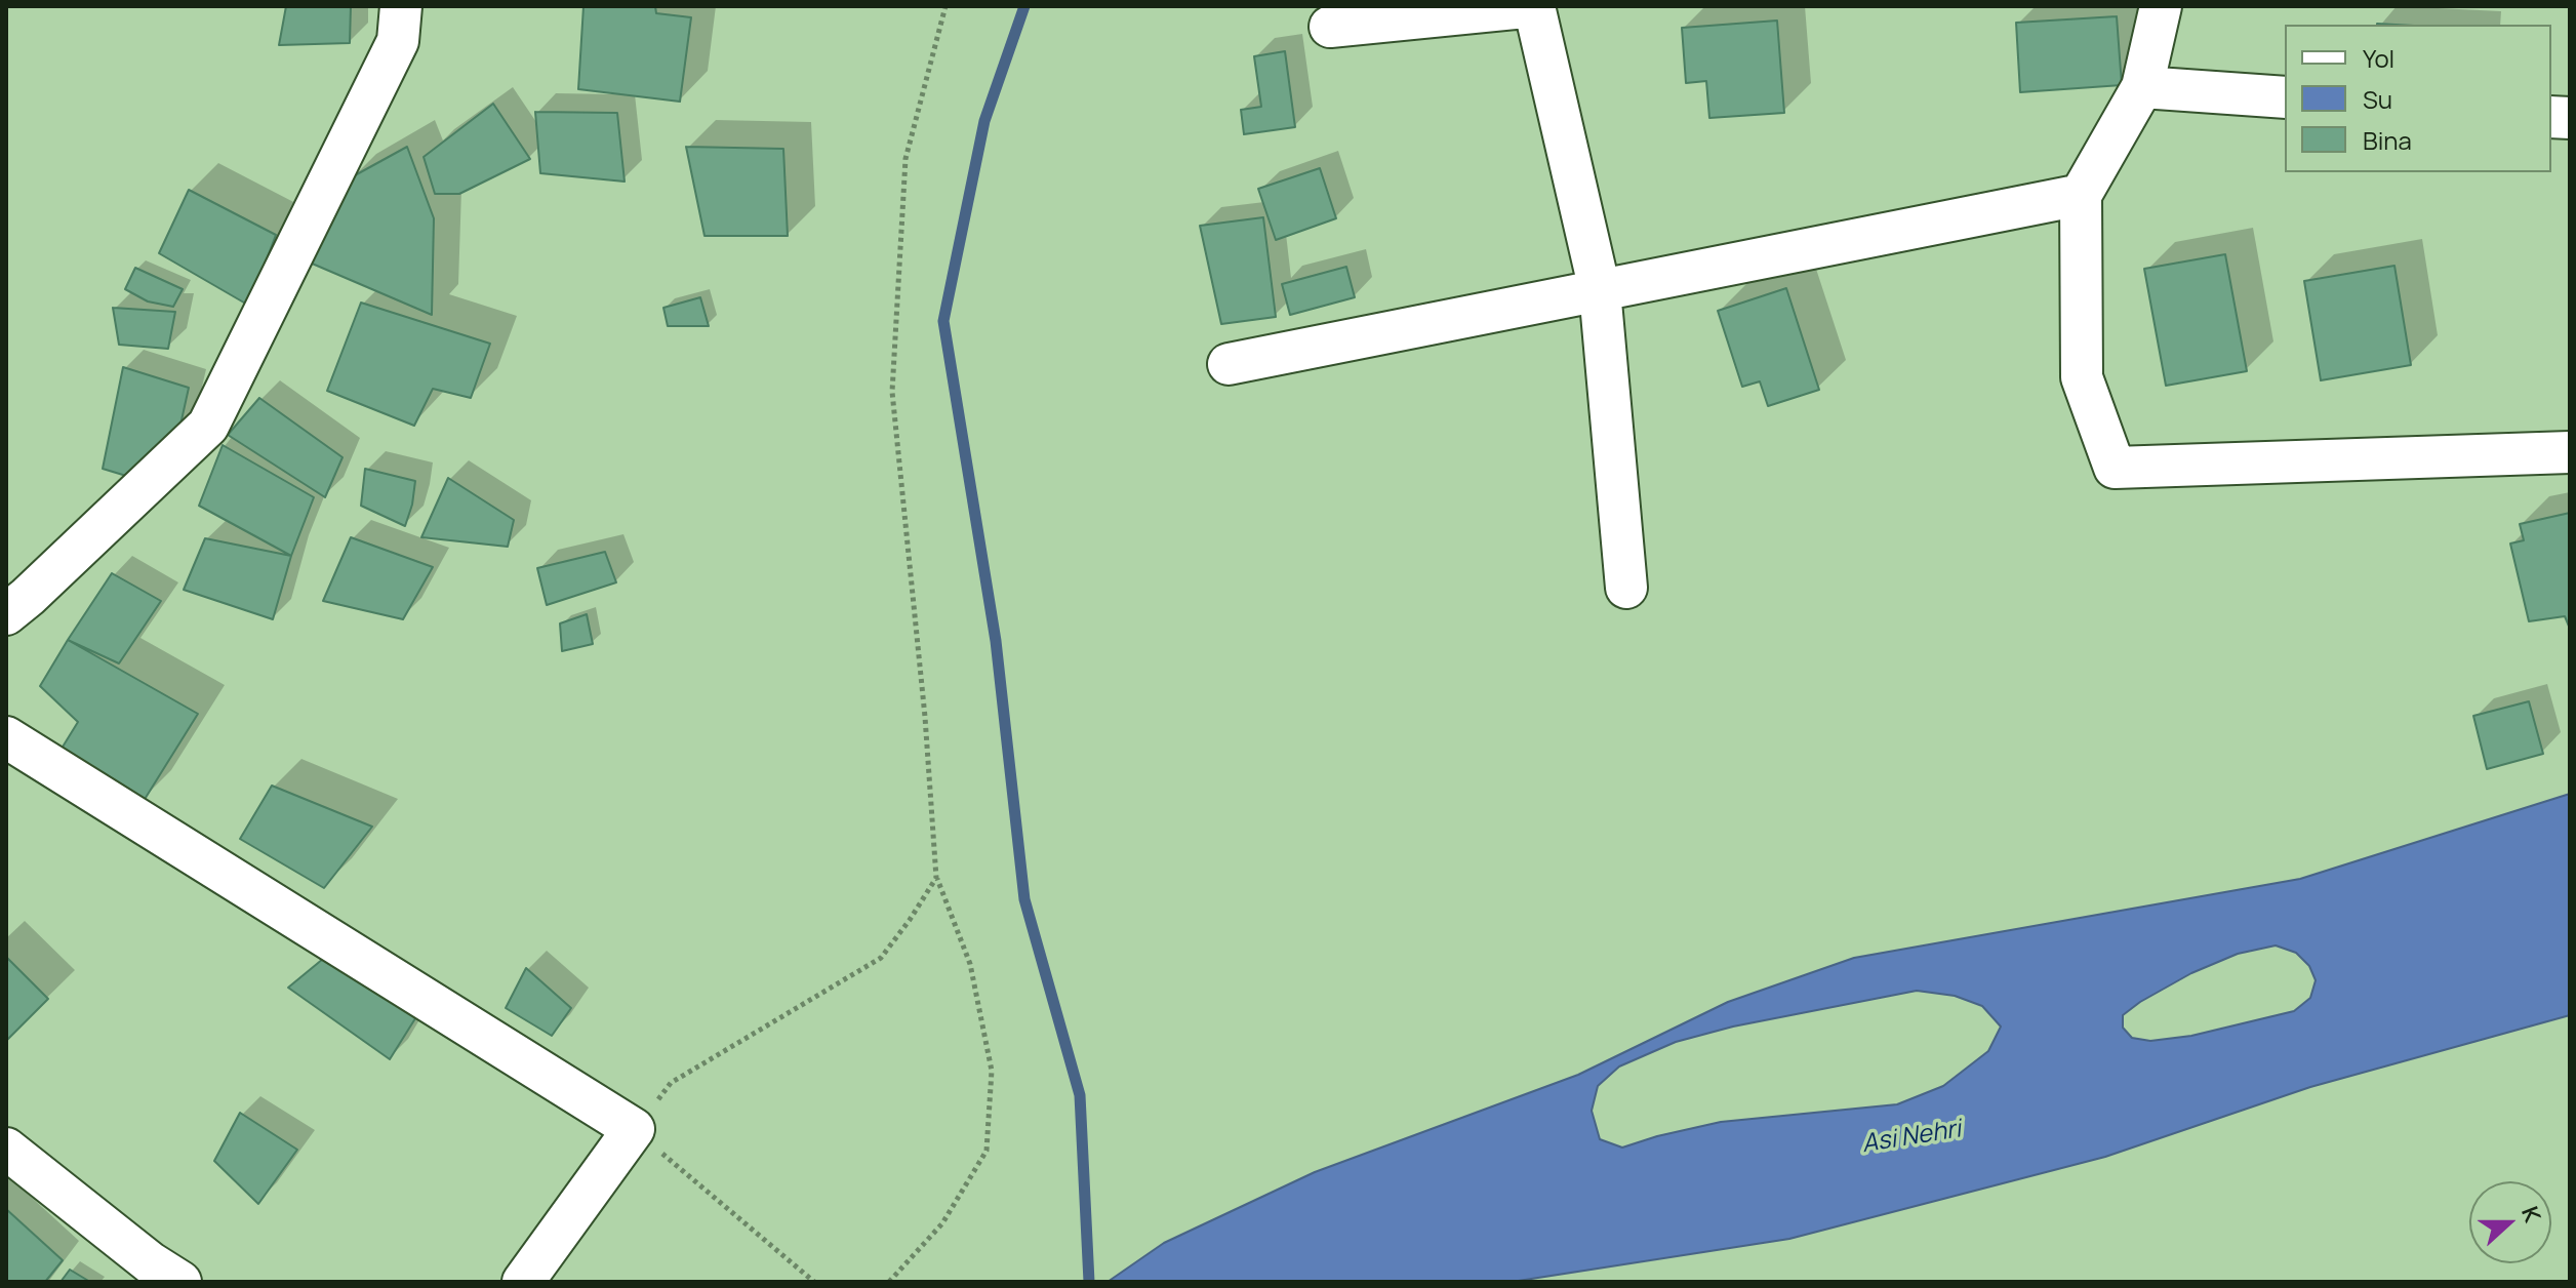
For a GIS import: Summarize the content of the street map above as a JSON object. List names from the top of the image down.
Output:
{
  "water": ["Asi Nehri"],
  "legend": ["Yol", "Su", "Bina"],
  "north": "right"
}
